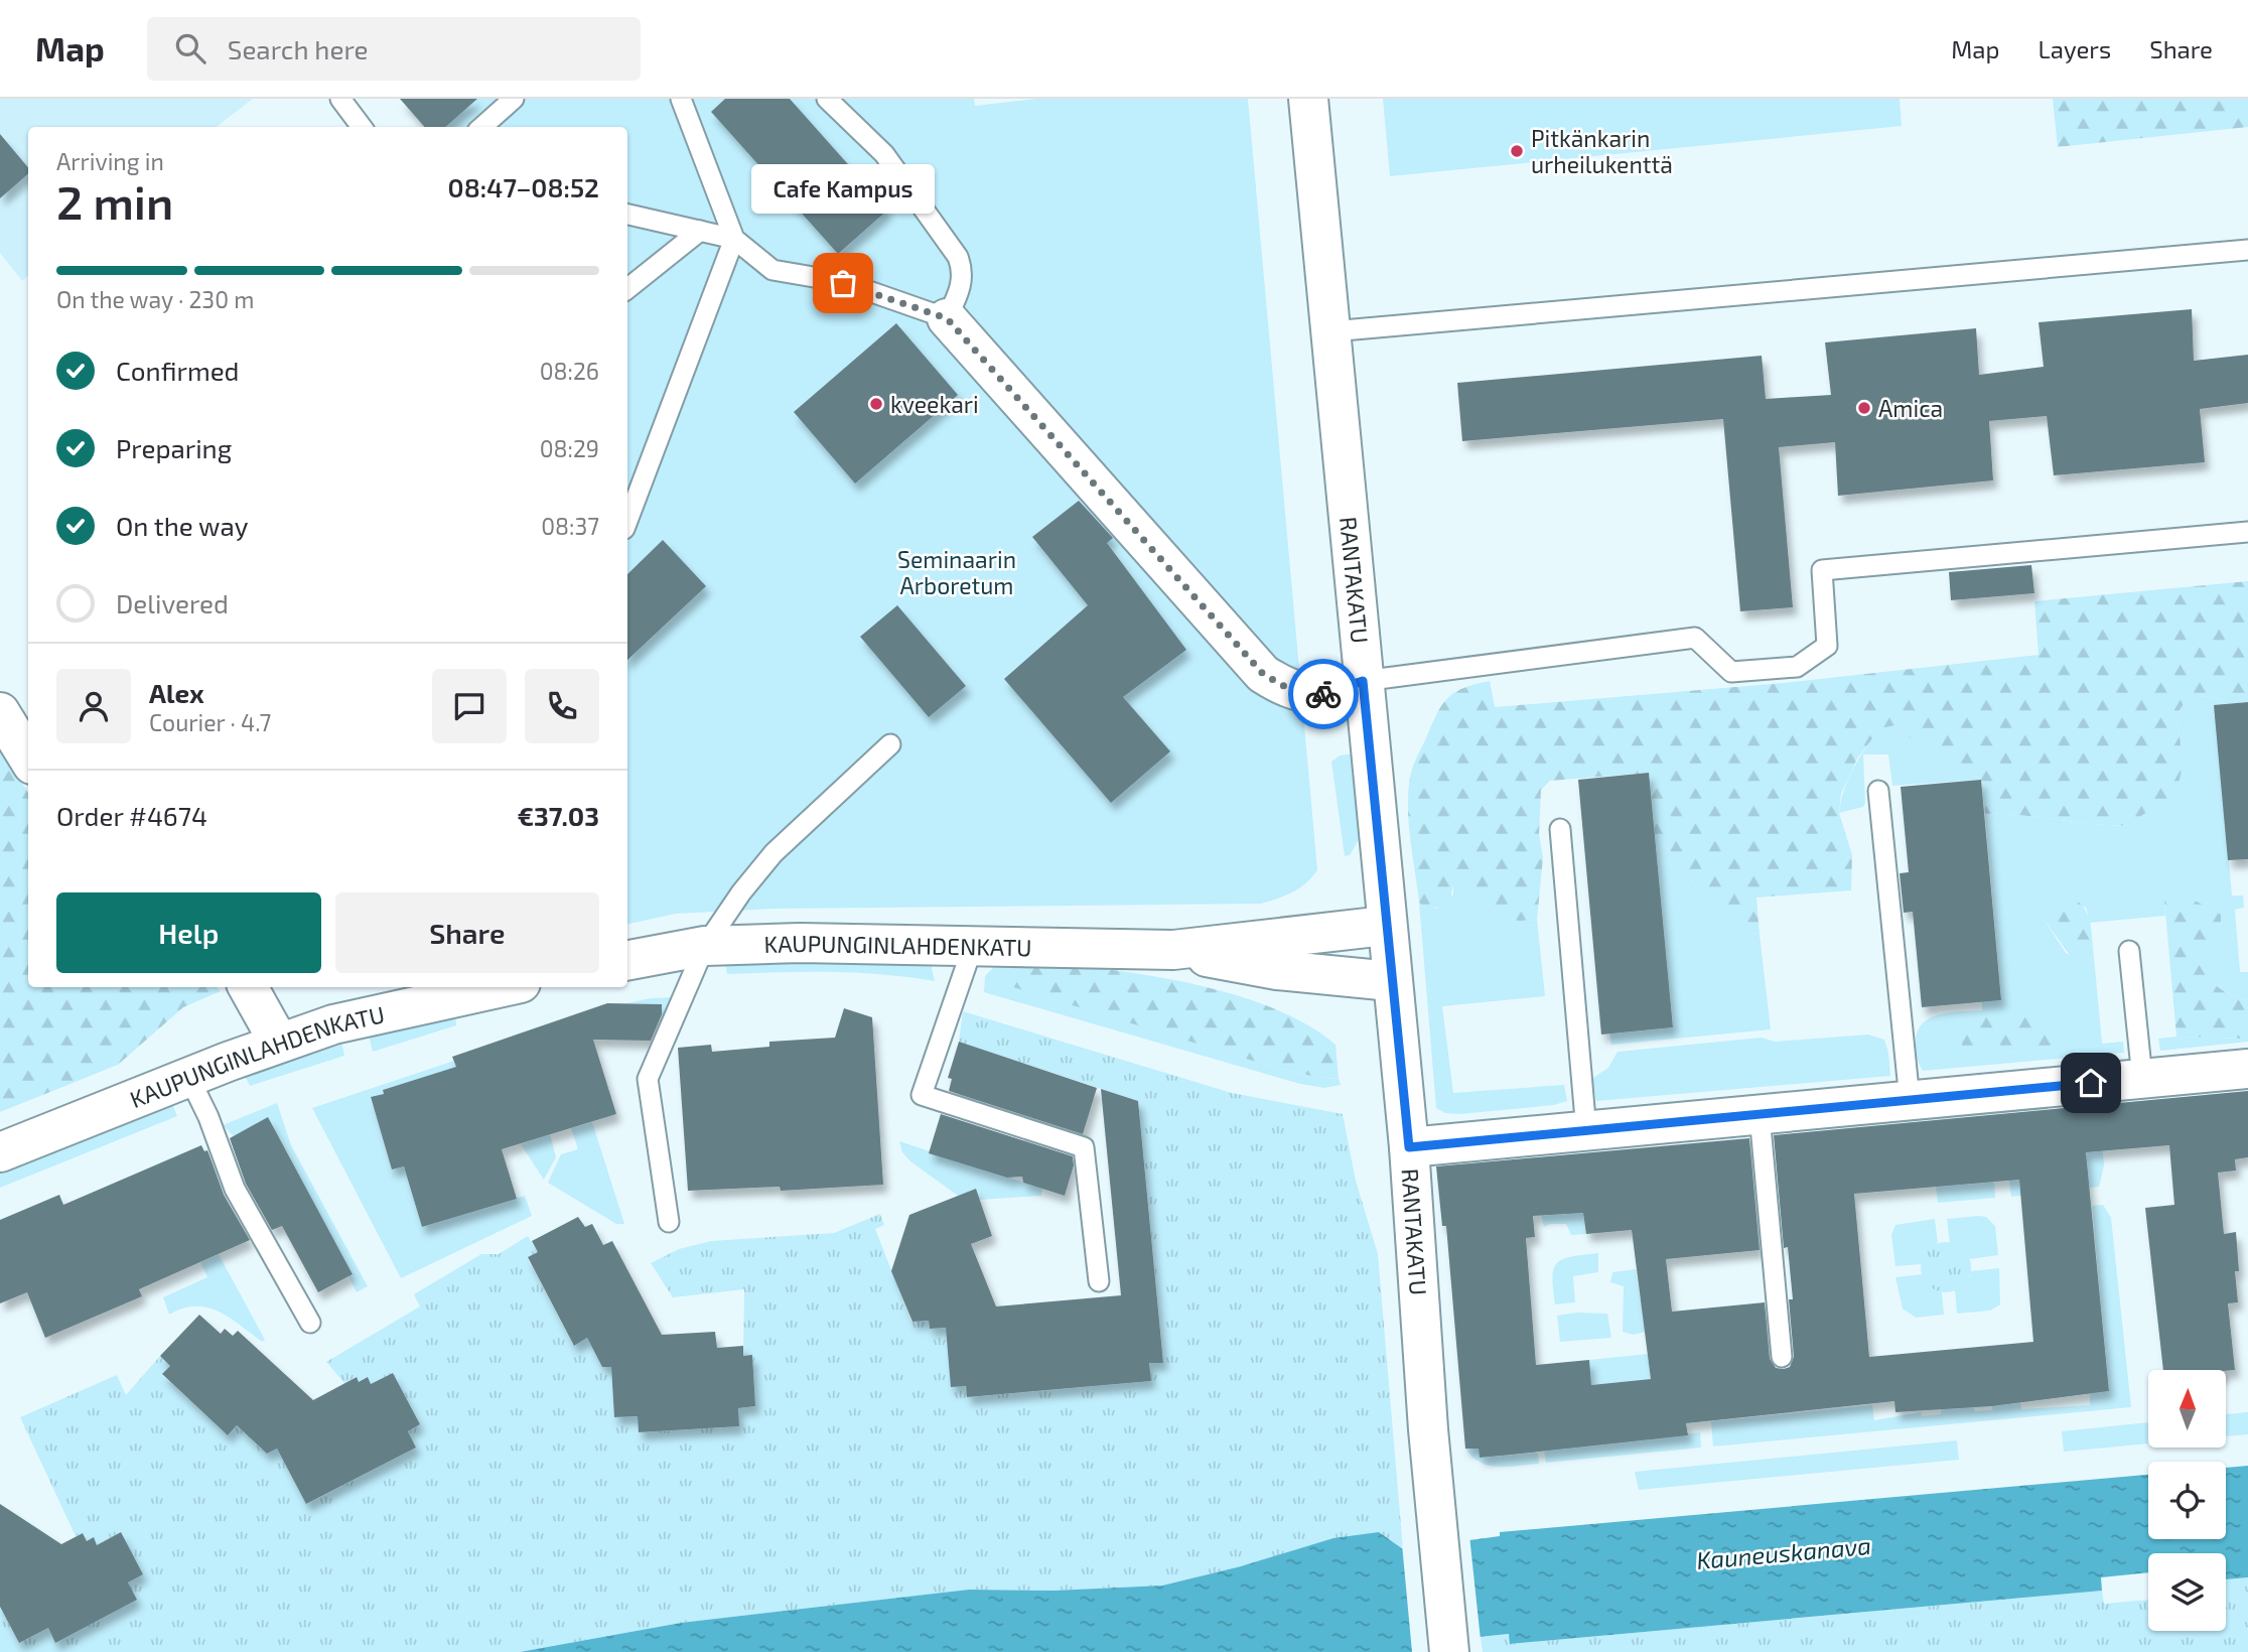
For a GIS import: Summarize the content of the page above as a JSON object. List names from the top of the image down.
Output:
{
  "streets": {
    "street": ["RANTAKATU", "KAUPUNGINLAHDENKATU"]
  },
  "crossings": [
    ["RANTAKATU", "KAUPUNGINLAHDENKATU"]
  ],
  "water": ["Kauneuskanava"],
  "parks": ["Seminaarin Arboretum"],
  "places": [
    "Pitkänkarin urheilukenttä",
    "Cafe Kampus",
    "kveekari",
    "Amica"
  ],
  "north": "top",
  "page": {
    "header": "Map",
    "search": "Search here",
    "nav": ["Map", "Layers", "Share"],
    "heading": ["2 min", "Arriving in", "08:47–08:52"],
    "panel": [
      "Alex",
      "Courier · 4.7",
      "Order #4674",
      "€37.03"
    ],
    "bubble": "Cafe Kampus",
    "bar": "On the way · 230 m",
    "list": [
      ["Confirmed", "08:26"],
      ["Preparing", "08:29"],
      ["On the way", "08:37"],
      "Delivered"
    ],
    "buttons": ["Help", "Share"]
  }
}
